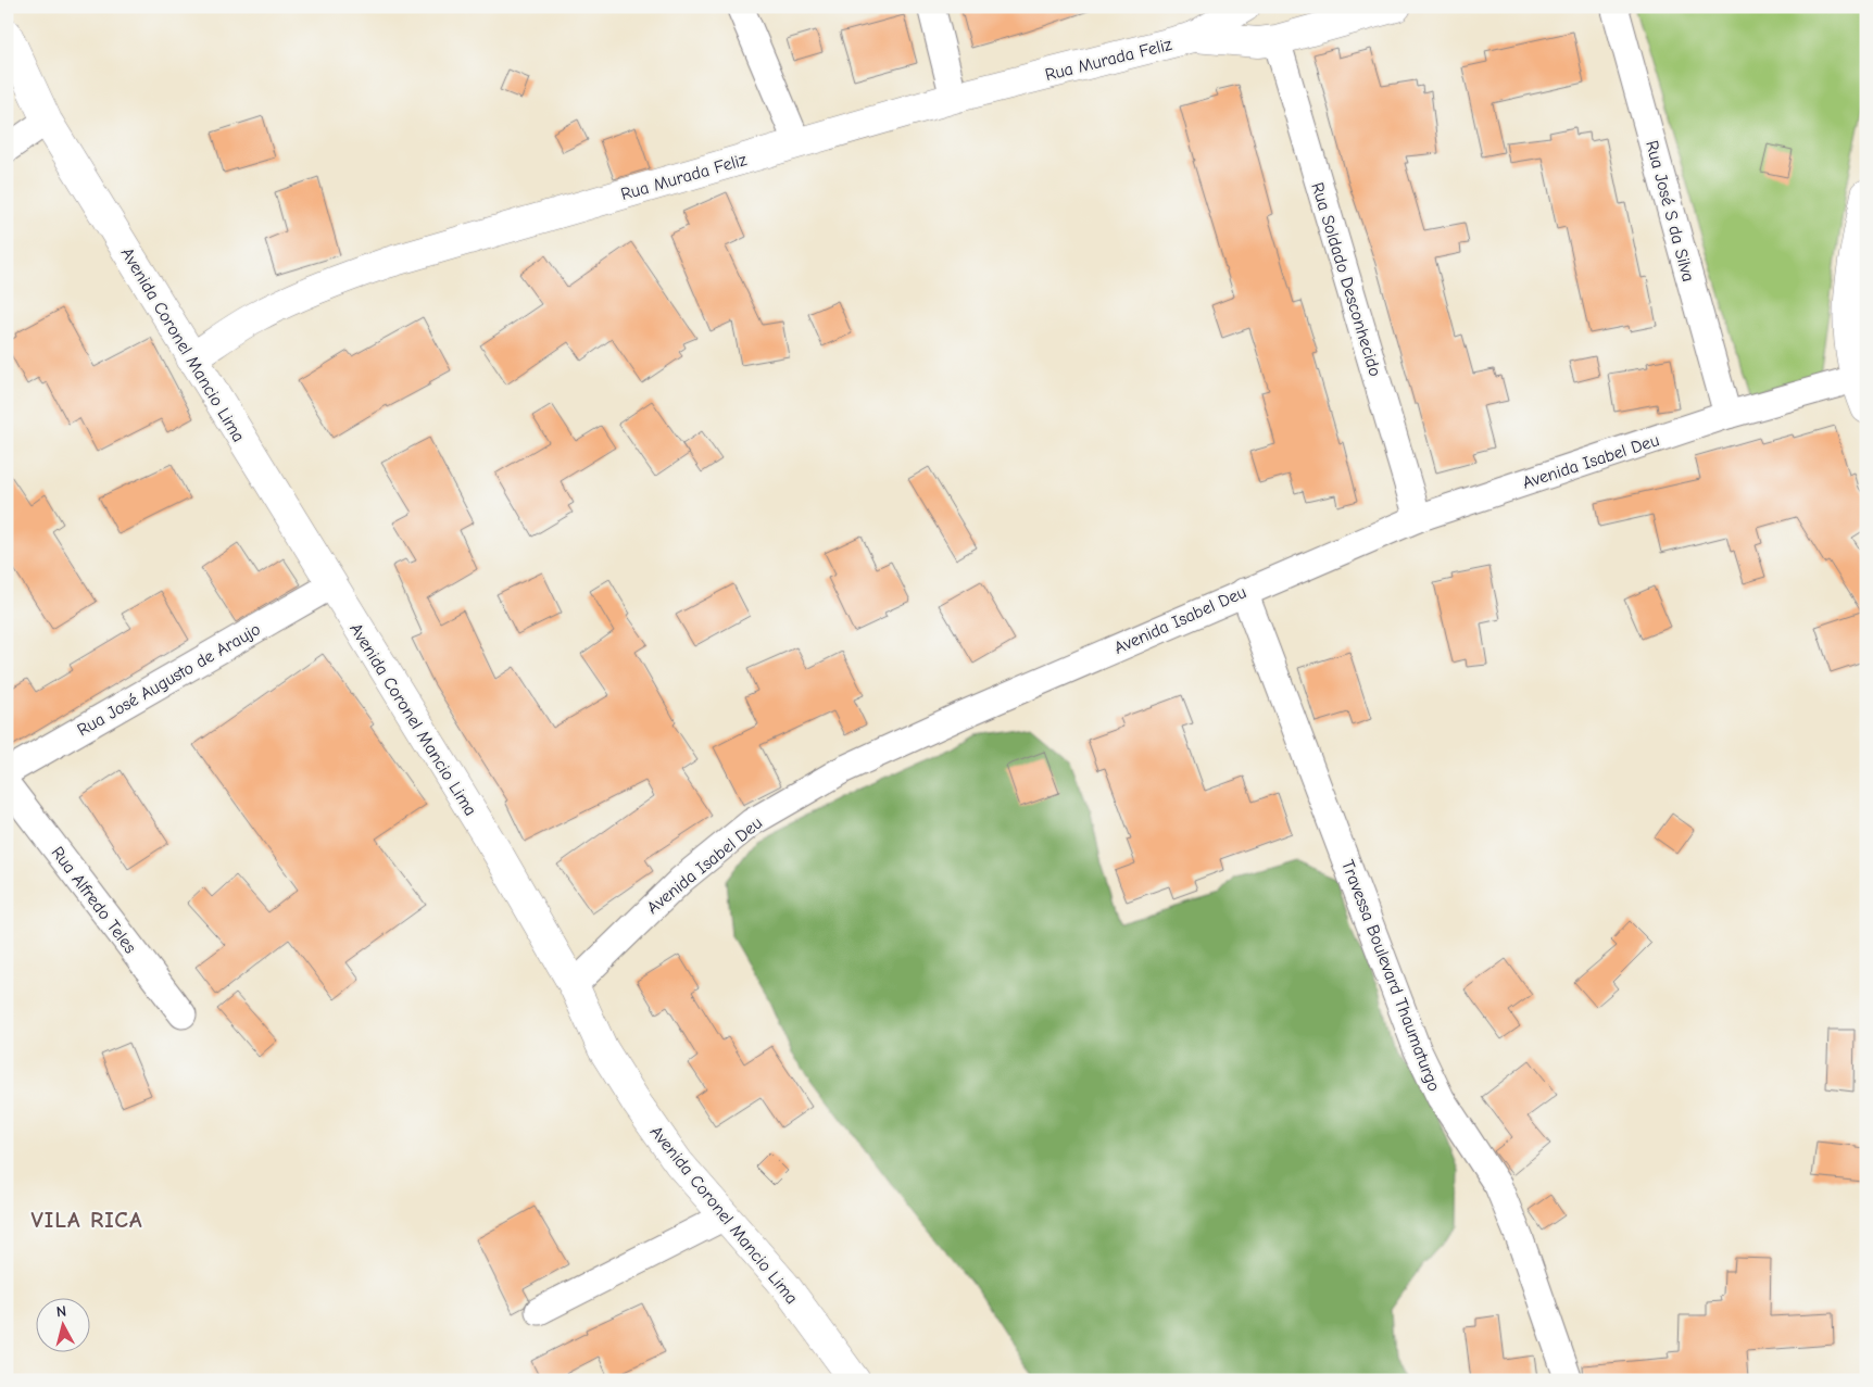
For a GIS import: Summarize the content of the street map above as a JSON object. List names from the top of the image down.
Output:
{
  "streets": {
    "street": [
      "Rua Murada Feliz",
      "Rua José S da Silva",
      "Rua Soldado Desconhecido",
      "Avenida Coronel Mancio Lima",
      "Avenida Isabel Deu",
      "Rua José Augusto de Araujo",
      "Rua Alfredo Teles",
      "Travessa Boulevard Thaumaturgo"
    ]
  },
  "crossings": [
    ["Rua Murada Feliz", "Rua Soldado Desconhecido"],
    ["Rua Murada Feliz", "Avenida Coronel Mancio Lima"],
    ["Rua José S da Silva", "Avenida Isabel Deu"],
    ["Rua Soldado Desconhecido", "Avenida Isabel Deu"],
    ["Avenida Coronel Mancio Lima", "Avenida Isabel Deu"],
    ["Avenida Coronel Mancio Lima", "Rua José Augusto de Araujo"],
    ["Avenida Isabel Deu", "Travessa Boulevard Thaumaturgo"]
  ],
  "districts": ["VILA RICA"],
  "north": "top"
}
